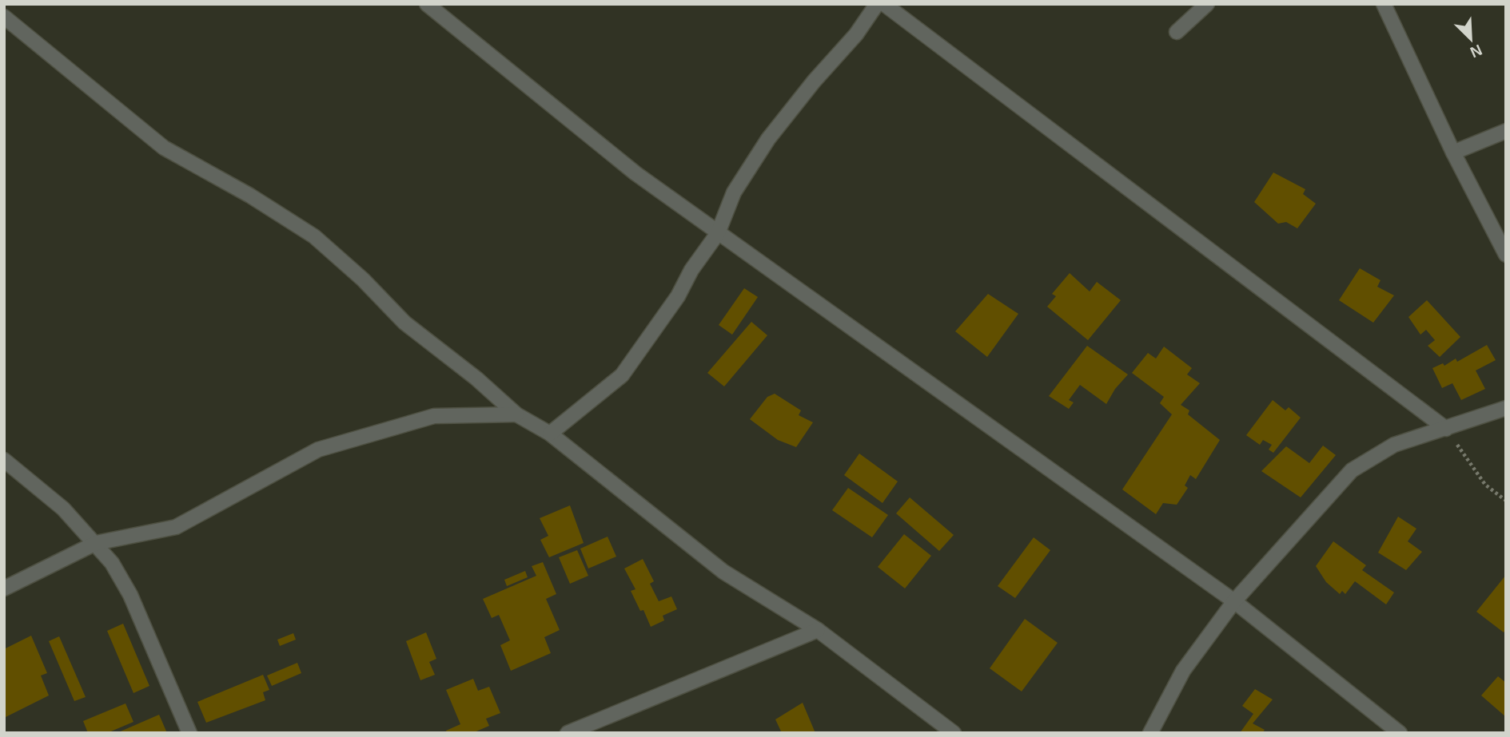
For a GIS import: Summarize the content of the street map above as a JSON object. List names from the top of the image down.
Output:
{
  "north": "bottom right"
}
